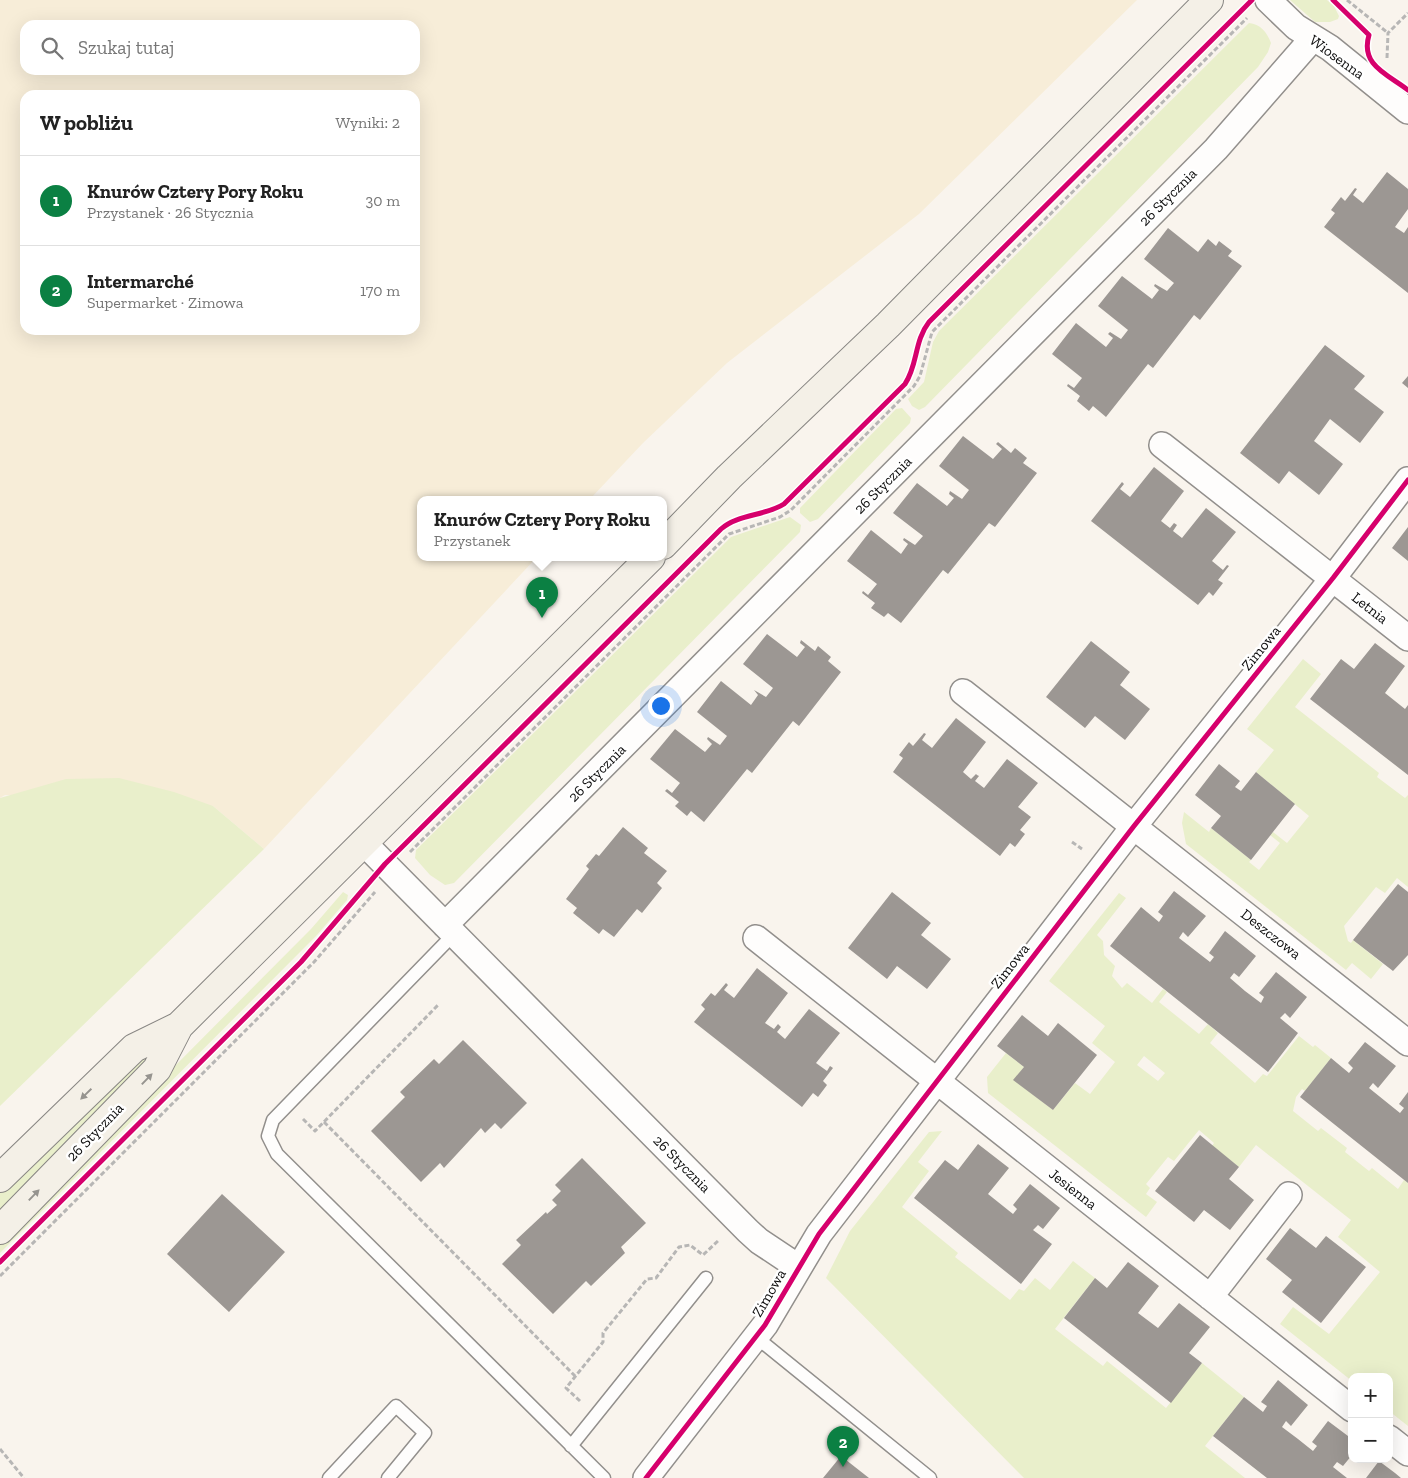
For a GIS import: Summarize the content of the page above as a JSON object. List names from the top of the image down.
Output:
{
  "streets": {
    "street": [
      "Wiosenna",
      "26 Stycznia",
      "Letnia",
      "Zimowa",
      "Deszczowa",
      "Jesienna"
    ]
  },
  "crossings": [
    ["Wiosenna", "26 Stycznia"],
    ["26 Stycznia", "Zimowa"],
    ["Letnia", "Zimowa"],
    ["Zimowa", "Deszczowa"],
    ["Zimowa", "Jesienna"]
  ],
  "page": {
    "search": "Szukaj tutaj",
    "heading": ["W pobliżu", "Wyniki: 2"],
    "list": [
      {
        "mark": "1",
        "name": "Knurów Cztery Pory Roku",
        "note": "Przystanek · 26 Stycznia",
        "value": "30 m"
      },
      {
        "mark": "2",
        "name": "Intermarché",
        "note": "Supermarket · Zimowa",
        "value": "170 m"
      }
    ],
    "popup": ["Knurów Cztery Pory Roku", "Przystanek"],
    "pins": ["1", "2"],
    "map_buttons": ["+", "−"]
  }
}
